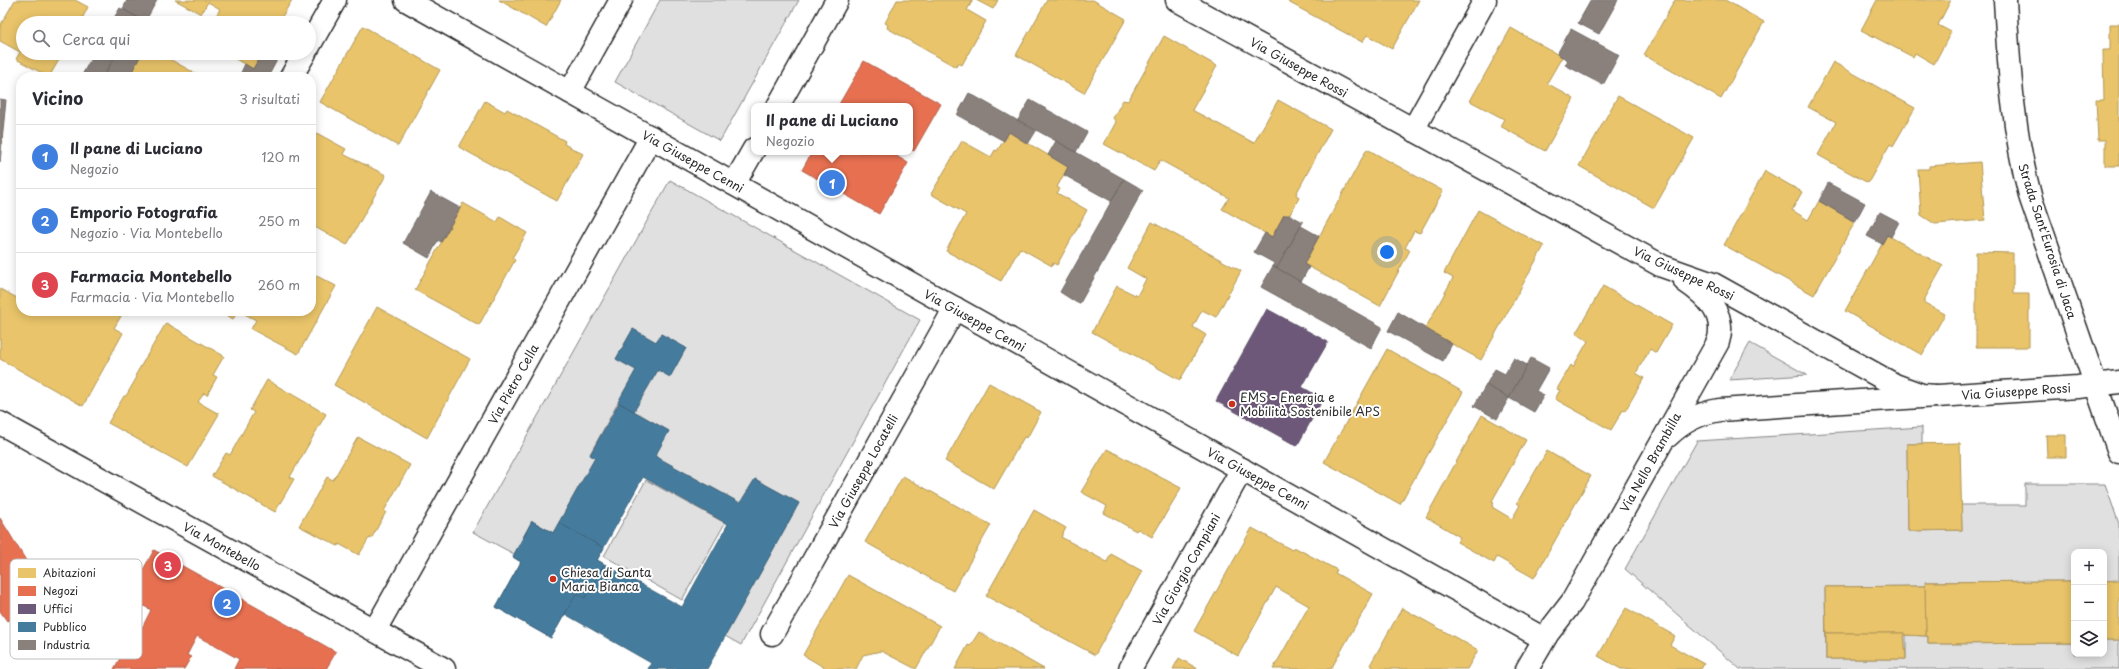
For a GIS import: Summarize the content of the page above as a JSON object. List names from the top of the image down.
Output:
{
  "streets": {
    "street": [
      "Via Giuseppe Rossi",
      "Via Giuseppe Cenni",
      "Strada Sant'Eurosia di Jaca",
      "Via Pietro Cella",
      "Via Nello Brambilla",
      "Via Giuseppe Locatelli",
      "Via Montebello",
      "Via Giorgio Compiani"
    ]
  },
  "crossings": [
    ["Via Giuseppe Rossi", "Strada Sant'Eurosia di Jaca"],
    ["Via Giuseppe Rossi", "Via Nello Brambilla"],
    ["Via Giuseppe Cenni", "Via Pietro Cella"],
    ["Via Giuseppe Cenni", "Via Nello Brambilla"],
    ["Via Giuseppe Cenni", "Via Giuseppe Locatelli"],
    ["Via Giuseppe Cenni", "Via Giorgio Compiani"],
    ["Via Pietro Cella", "Via Montebello"]
  ],
  "places": ["EMS - Energia e Mobilità Sostenibile APS", "Chiesa di Santa Maria Bianca"],
  "legend": [
    "Abitazioni",
    "Negozi",
    "Uffici",
    "Pubblico",
    "Industria"
  ],
  "page": {
    "search": "Cerca qui",
    "heading": ["Vicino", "3 risultati"],
    "popup": ["Il pane di Luciano", "Negozio"],
    "list": [
      {
        "mark": "1",
        "name": "Il pane di Luciano",
        "note": "Negozio",
        "value": "120 m"
      },
      {
        "mark": "2",
        "name": "Emporio Fotografia",
        "note": "Negozio · Via Montebello",
        "value": "250 m"
      },
      {
        "mark": "3",
        "name": "Farmacia Montebello",
        "note": "Farmacia · Via Montebello",
        "value": "260 m"
      }
    ],
    "pins": ["1", "3", "2"],
    "map_buttons": ["+", "−"]
  }
}
